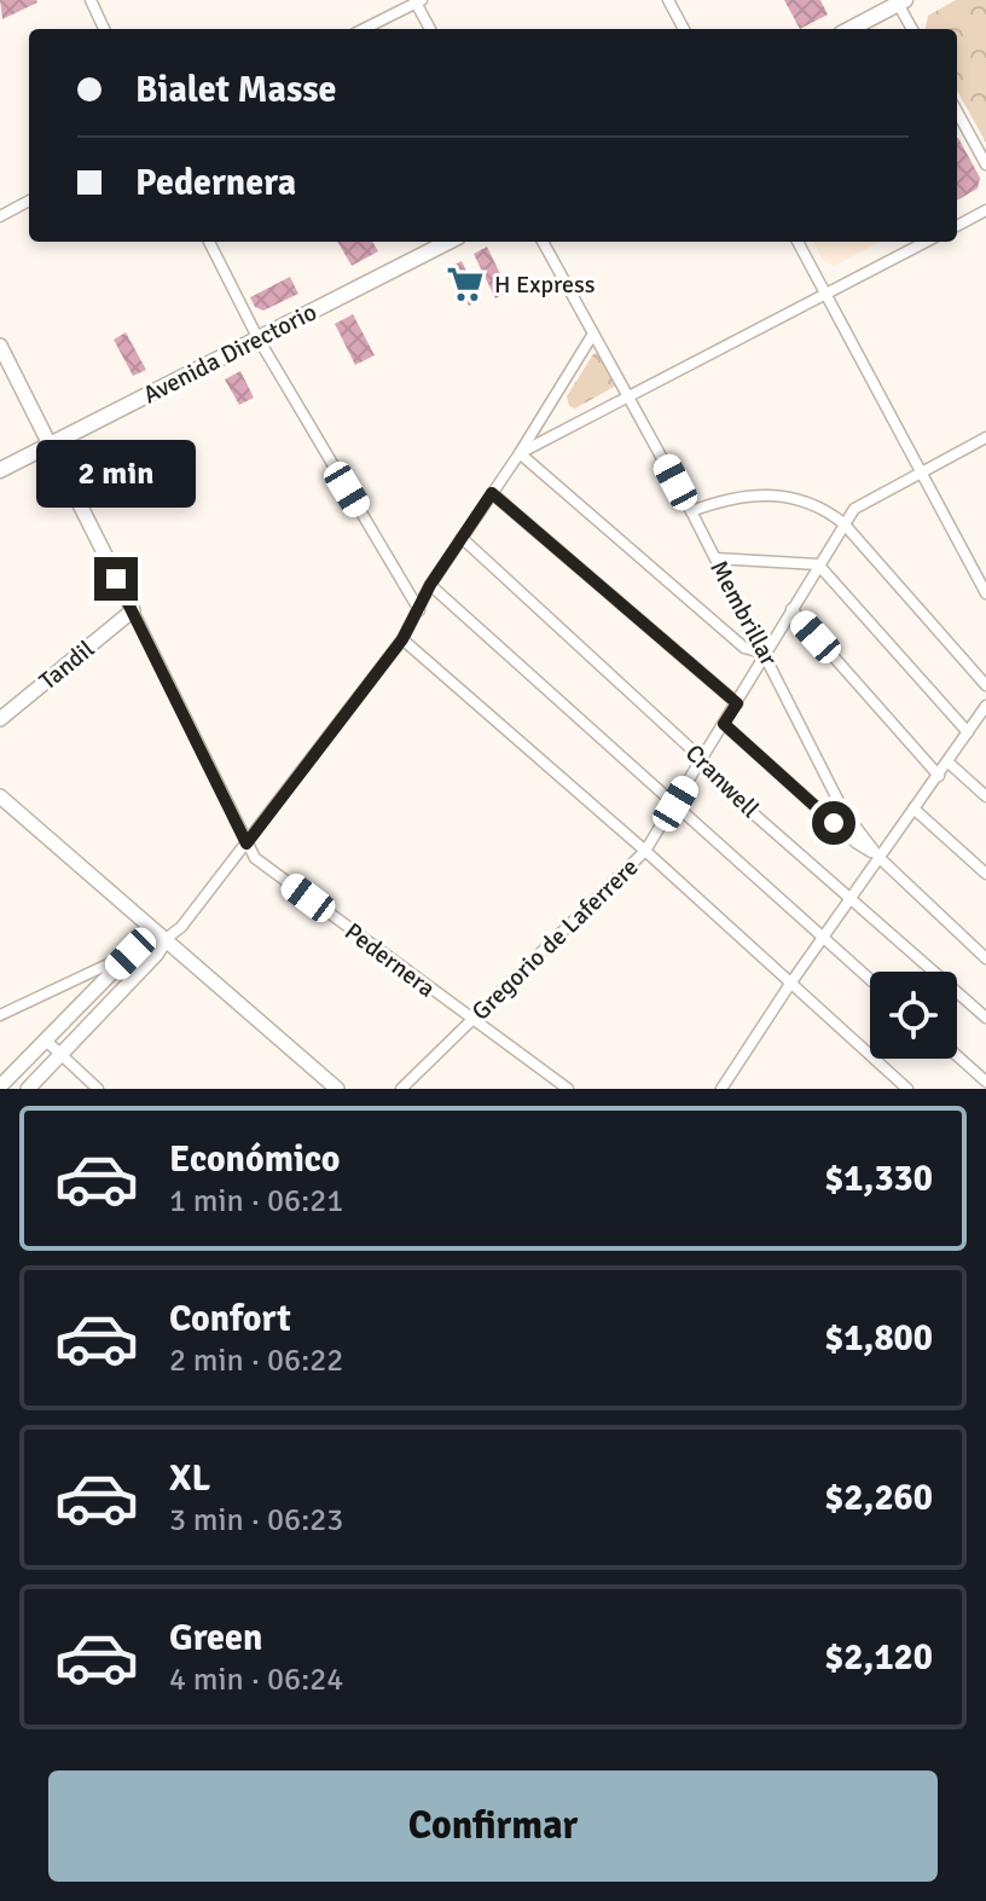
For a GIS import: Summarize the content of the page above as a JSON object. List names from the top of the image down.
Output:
{
  "streets": {
    "main road": ["Avenida Directorio"],
    "street": [
      "Membrillar",
      "Tandil",
      "Cranwell",
      "Gregorio de Laferrere",
      "Pedernera"
    ]
  },
  "crossings": [
    ["Avenida Directorio", "Pedernera"],
    ["Membrillar", "Gregorio de Laferrere"],
    ["Tandil", "Pedernera"],
    ["Cranwell", "Gregorio de Laferrere"],
    ["Gregorio de Laferrere", "Pedernera"]
  ],
  "places": {
    "supermarket": ["H Express"]
  },
  "page": {
    "banner": ["Bialet Masse", "Pedernera"],
    "bubble": "2 min",
    "list": [
      {
        "name": "Económico",
        "note": "1 min · 06:21",
        "value": "$1,330"
      },
      {
        "name": "Confort",
        "note": "2 min · 06:22",
        "value": "$1,800"
      },
      {
        "name": "XL",
        "note": "3 min · 06:23",
        "value": "$2,260"
      },
      {
        "name": "Green",
        "note": "4 min · 06:24",
        "value": "$2,120"
      }
    ],
    "buttons": "Confirmar"
  }
}
